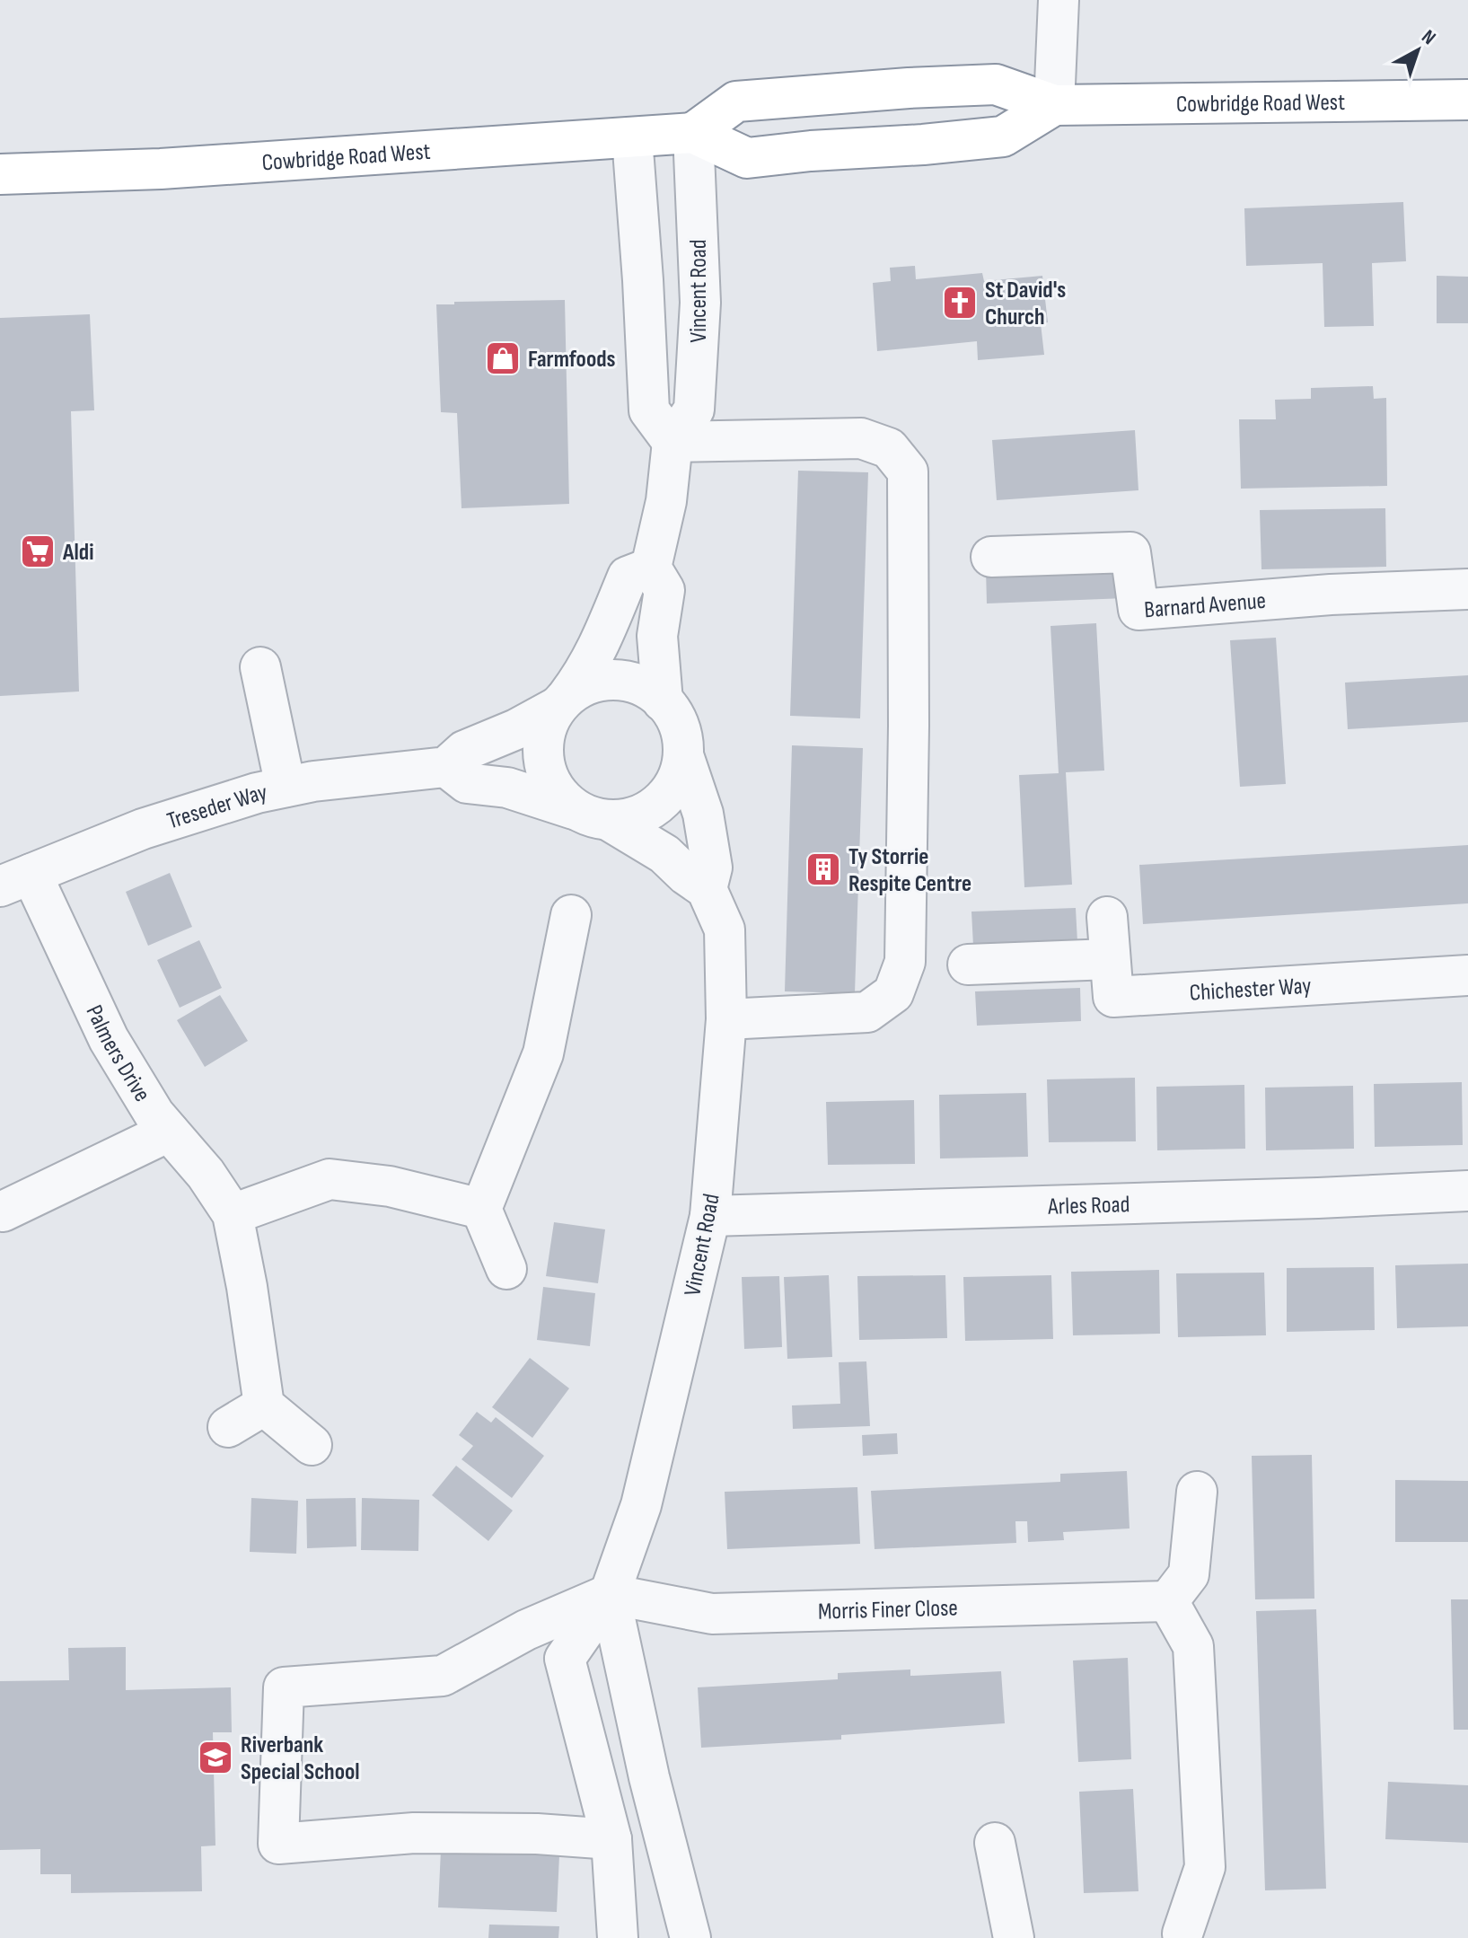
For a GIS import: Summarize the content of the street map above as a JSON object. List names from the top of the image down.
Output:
{
  "streets": {
    "highway": ["Cowbridge Road West"],
    "street": [
      "Vincent Road",
      "Barnard Avenue",
      "Treseder Way",
      "Chichester Way",
      "Palmers Drive",
      "Arles Road",
      "Morris Finer Close"
    ]
  },
  "crossings": [
    ["Cowbridge Road West", "Vincent Road"],
    ["Vincent Road", "Treseder Way"],
    ["Vincent Road", "Arles Road"],
    ["Vincent Road", "Morris Finer Close"],
    ["Treseder Way", "Palmers Drive"]
  ],
  "places": {
    "church": ["St David's Church"],
    "shop": ["Farmfoods"],
    "supermarket": ["Aldi"],
    "building": ["Ty Storrie Respite Centre"],
    "school or university": ["Riverbank Special School"]
  },
  "north": "top right"
}
